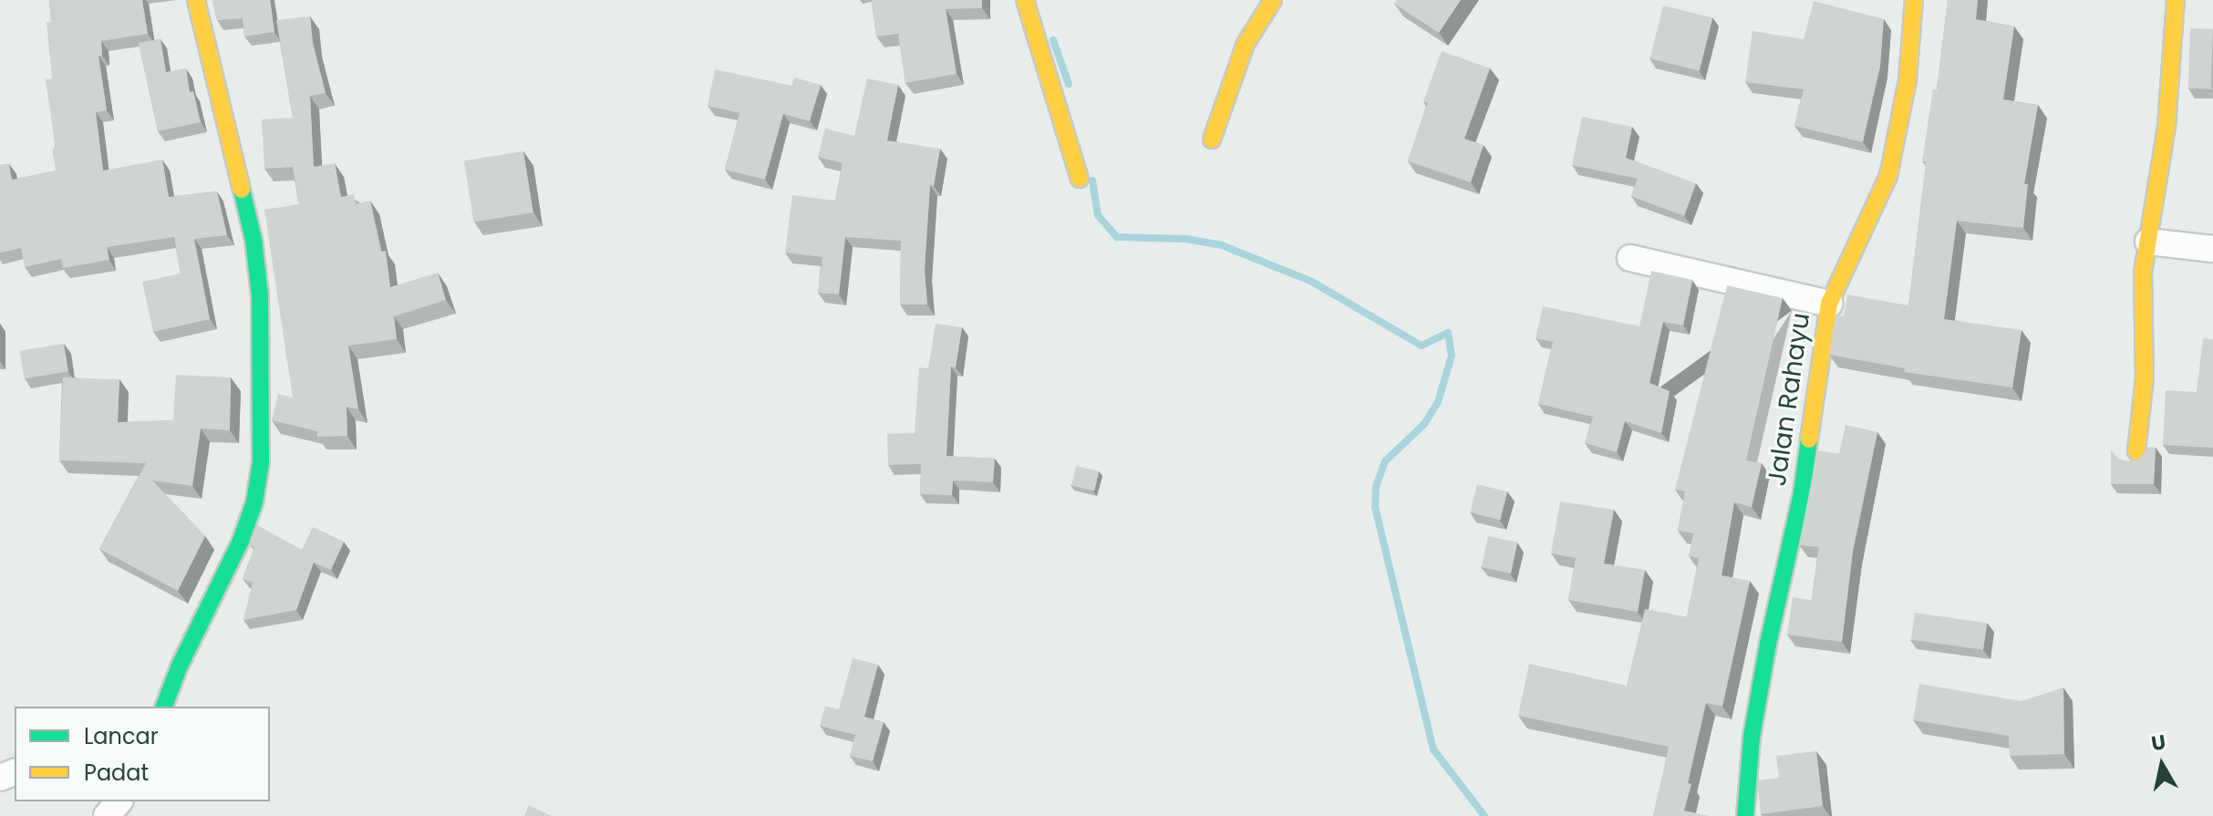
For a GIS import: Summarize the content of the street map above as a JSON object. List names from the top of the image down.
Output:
{
  "streets": {
    "street": ["Jalan Rahayu"]
  },
  "legend": ["Lancar", "Padat"],
  "north": "top"
}
